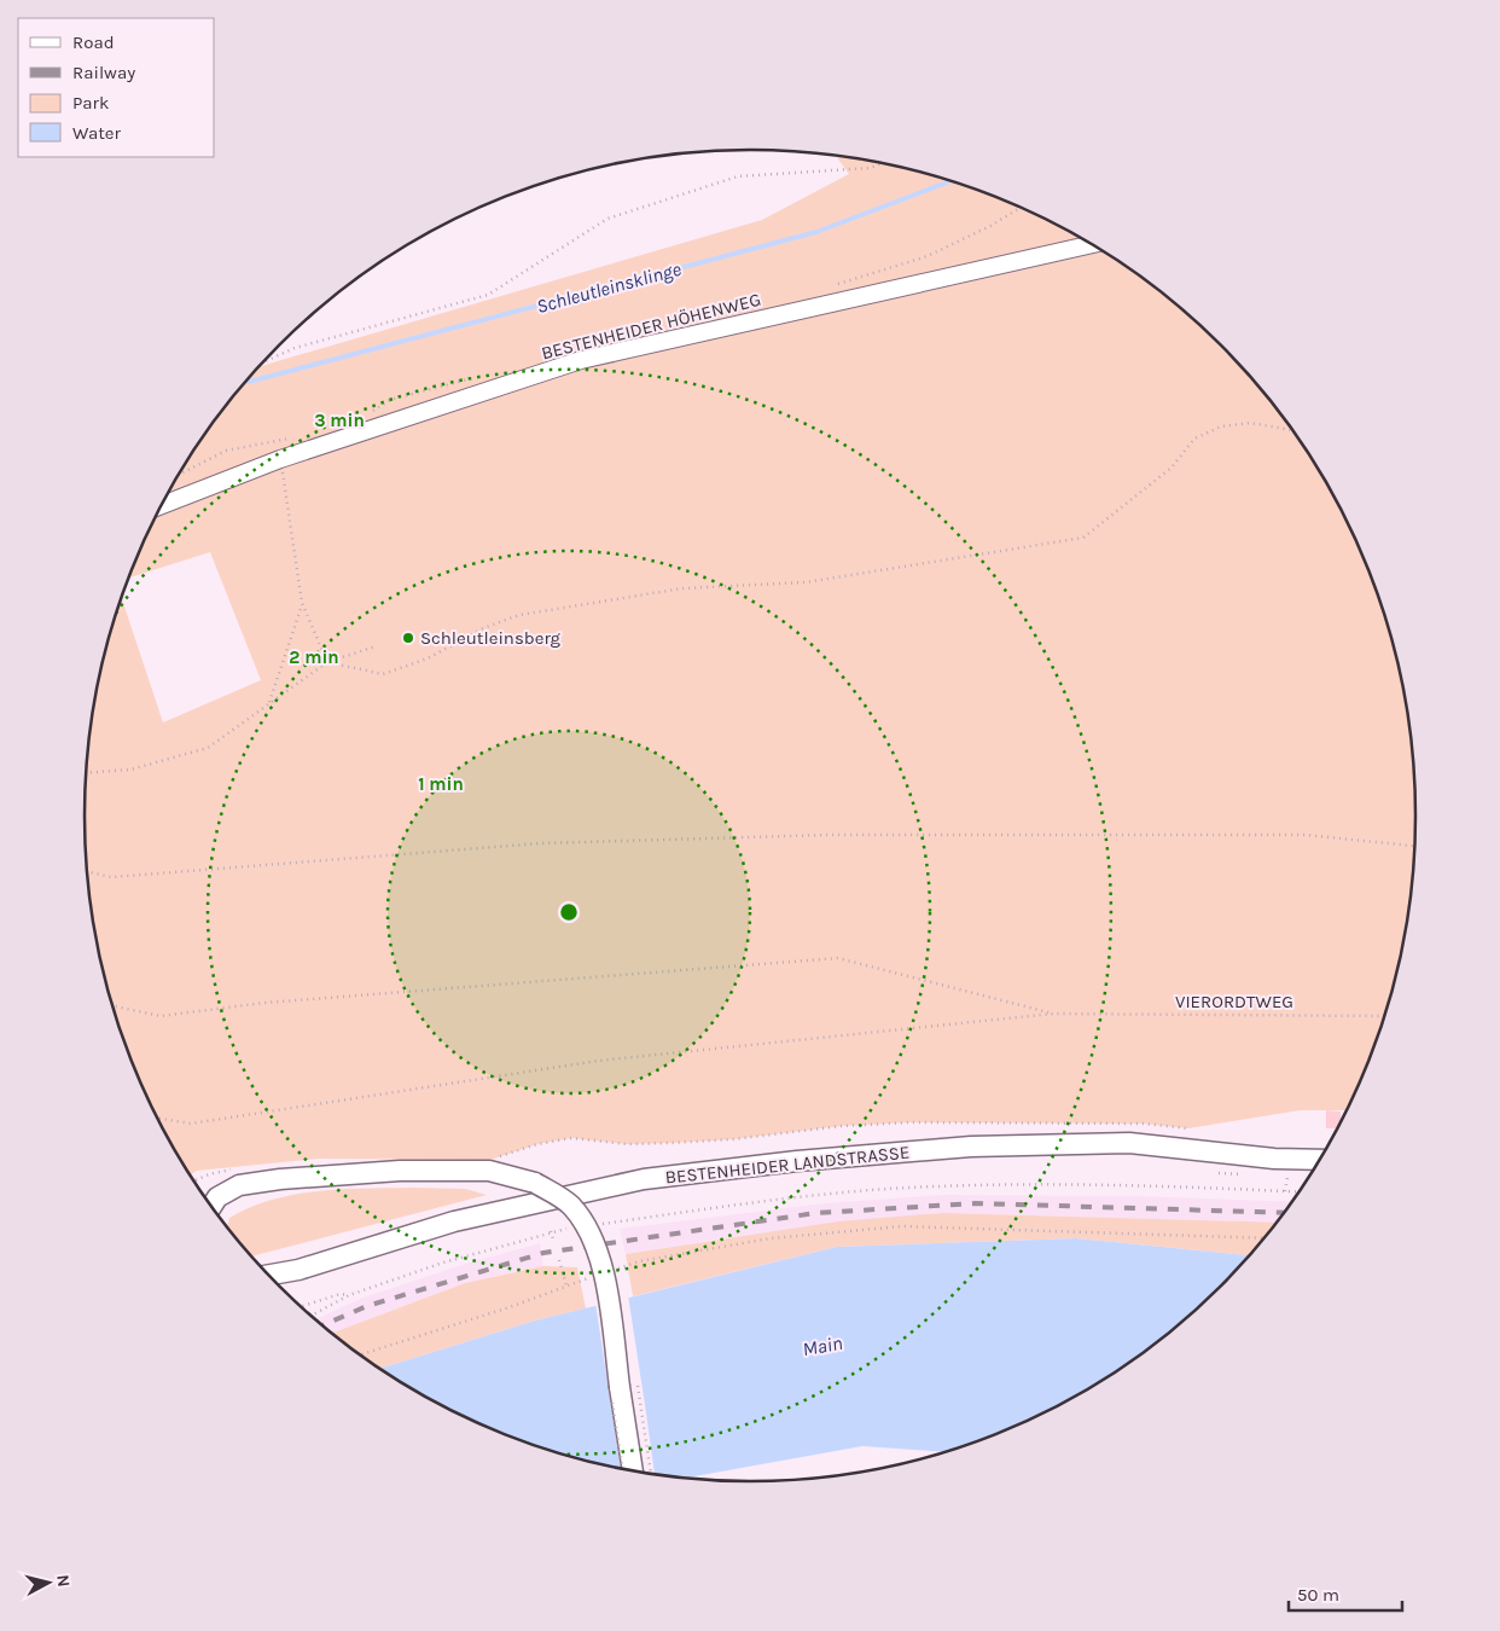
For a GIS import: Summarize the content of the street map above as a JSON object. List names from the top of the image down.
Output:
{
  "streets": {
    "main road": ["BESTENHEIDER LANDSTRASSE"],
    "street": ["BESTENHEIDER HÖHENWEG"],
    "path": ["VIERORDTWEG"]
  },
  "water": ["Schleutleinsklinge", "Main"],
  "places": ["Schleutleinsberg"],
  "legend": [
    "Road",
    "Railway",
    "Park",
    "Water"
  ],
  "scale_bar": "50 m",
  "north": "right",
  "rings": ["3 min", "2 min", "1 min"]
}
